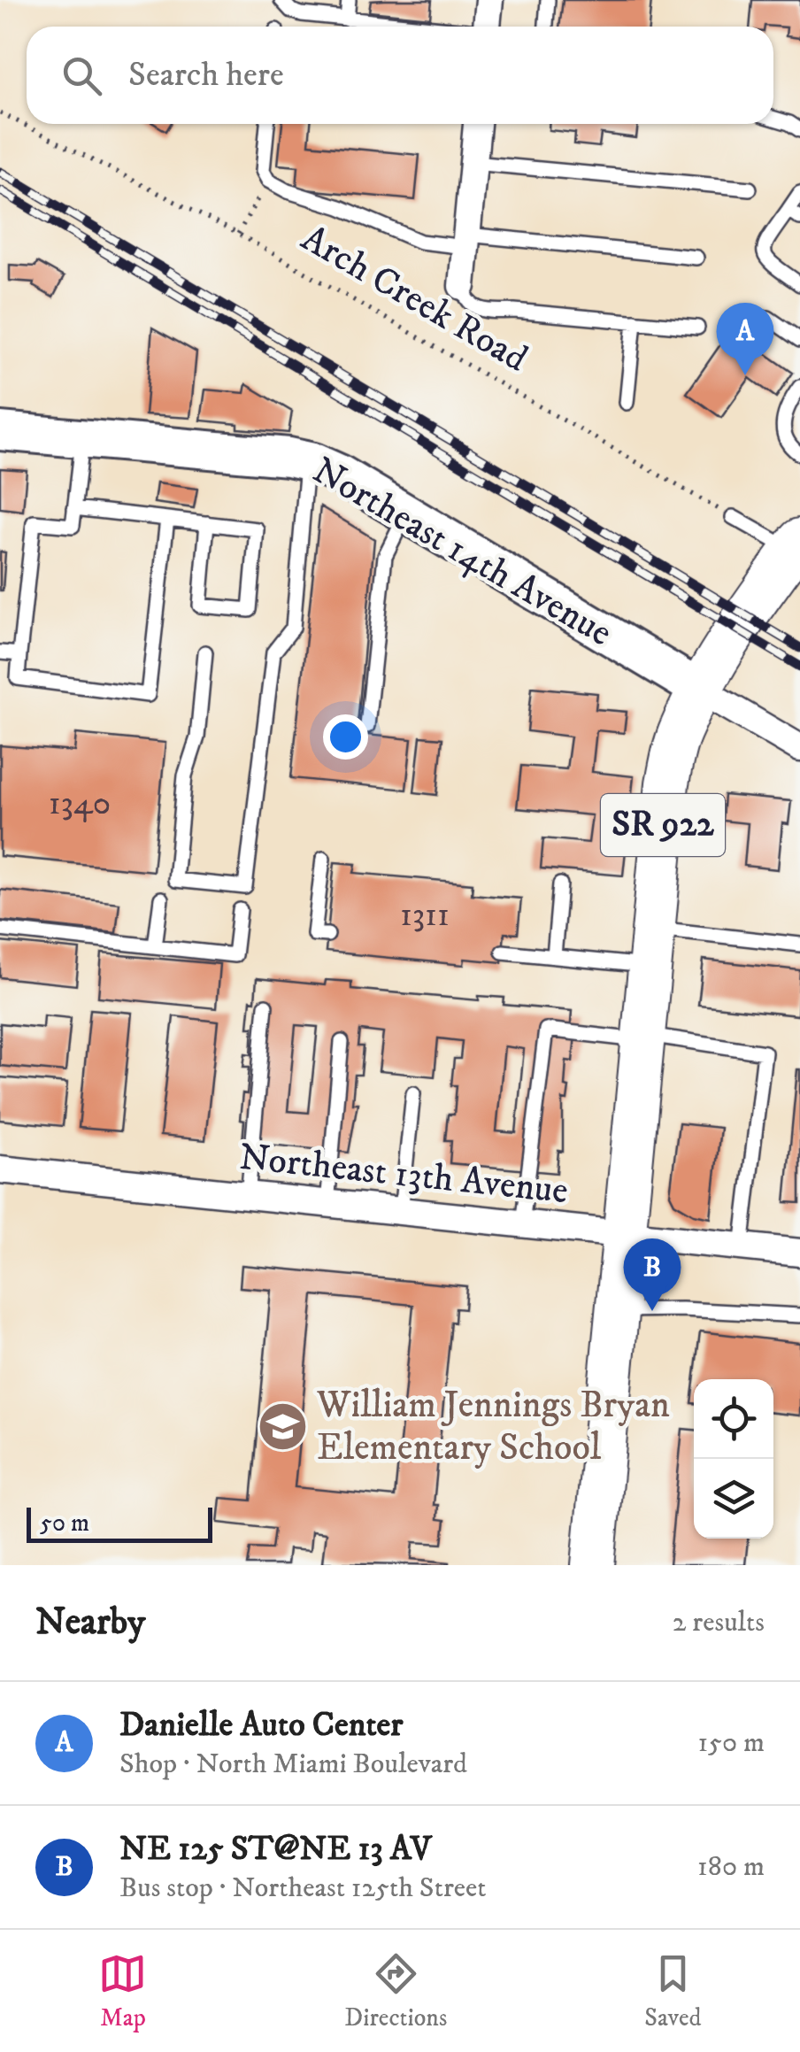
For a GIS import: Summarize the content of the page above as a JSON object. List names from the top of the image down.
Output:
{
  "streets": {
    "main road": ["SR 922"],
    "street": ["Northeast 14th Avenue", "Northeast 13th Avenue"],
    "path": ["Arch Creek Road"]
  },
  "crossings": [
    ["Northeast 14th Avenue", "SR 922"],
    ["SR 922", "Northeast 13th Avenue"]
  ],
  "places": {
    "school or university": ["William Jennings Bryan Elementary School"]
  },
  "house_numbers": ["1340", "1311"],
  "scale_bar": "50 m",
  "page": {
    "search": "Search here",
    "pins": ["A", "B"],
    "scale": "50 m",
    "heading": ["Nearby", "2 results"],
    "list": [
      {
        "mark": "A",
        "name": "Danielle Auto Center",
        "note": "Shop · North Miami Boulevard",
        "value": "150 m"
      },
      {
        "mark": "B",
        "name": "NE 125 ST@NE 13 AV",
        "note": "Bus stop · Northeast 125th Street",
        "value": "180 m"
      }
    ],
    "nav": ["Map", "Directions", "Saved"]
  }
}
